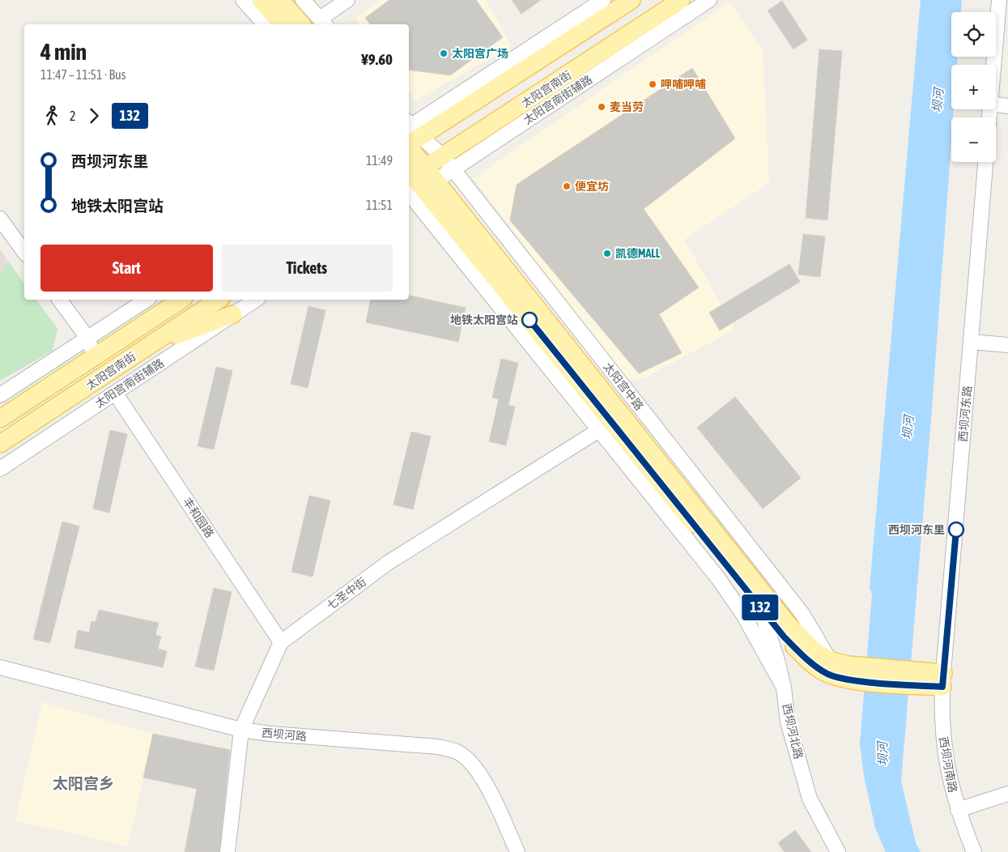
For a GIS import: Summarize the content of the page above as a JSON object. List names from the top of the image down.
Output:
{
  "streets": {
    "main road": ["太阳宫南街", "太阳宫中路"],
    "street": [
      "太阳宫南街辅路",
      "西坝河东路",
      "丰和园路",
      "七圣中街",
      "西坝河北路",
      "西坝河路",
      "西坝河南路"
    ]
  },
  "crossings": [
    ["太阳宫南街", "太阳宫南街辅路"],
    ["太阳宫南街", "太阳宫中路"],
    ["太阳宫南街辅路", "太阳宫中路"],
    ["太阳宫南街辅路", "丰和园路"],
    ["太阳宫中路", "七圣中街"],
    ["太阳宫中路", "西坝河北路"],
    ["西坝河东路", "西坝河南路"],
    ["丰和园路", "七圣中街"],
    ["七圣中街", "西坝河路"]
  ],
  "districts": ["太阳宫乡"],
  "water": ["坝河"],
  "places": [
    "太阳宫广场",
    "呷哺呷哺",
    "麦当劳",
    "便宜坊",
    "凯德MALL",
    "地铁太阳宫站",
    "西坝河东里"
  ],
  "lines": ["bus line 132"],
  "page": {
    "on_map": "132",
    "map_buttons": ["+", "−"],
    "heading": ["4 min", "11:47 – 11:51 · Bus", "¥9.60"],
    "legs": ["2", "132"],
    "list": [
      {
        "name": "西坝河东里",
        "value": "11:49"
      },
      {
        "name": "地铁太阳宫站",
        "value": "11:51"
      }
    ],
    "buttons": ["Start", "Tickets"]
  }
}
